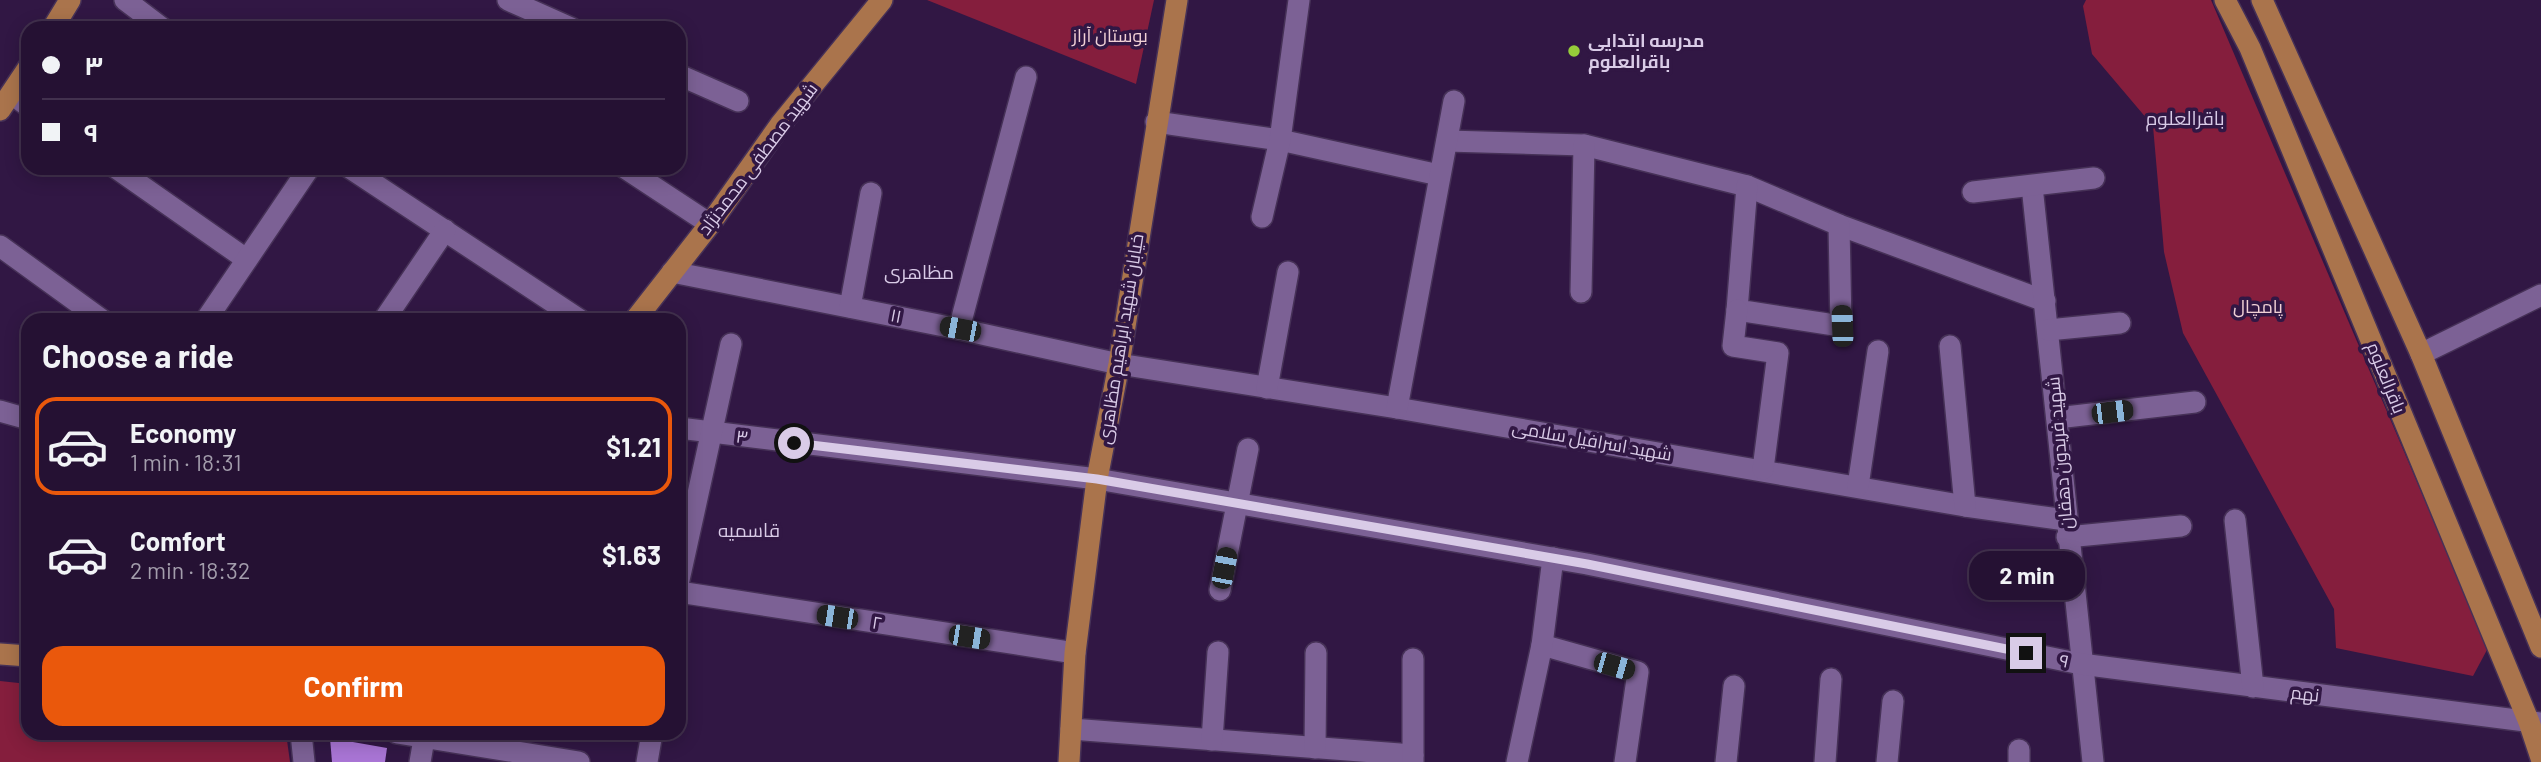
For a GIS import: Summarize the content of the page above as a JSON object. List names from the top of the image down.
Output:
{
  "streets": {
    "main road": ["شهید مصطفی محمدنژاد", "خیابان شهید ابراهیم مظاهری", "باقرالعلوم"],
    "street": [
      "۱۱",
      "۳",
      "شهید اسرافیل سلامی",
      "شهید فریدون دهقان",
      "۲",
      "۹",
      "نهم"
    ]
  },
  "crossings": [
    ["شهید مصطفی محمدنژاد", "۱۱"],
    ["۱۱", "خیابان شهید ابراهیم مظاهری"],
    ["۱۱", "شهید اسرافیل سلامی"],
    ["خیابان شهید ابراهیم مظاهری", "۳"],
    ["خیابان شهید ابراهیم مظاهری", "شهید اسرافیل سلامی"],
    ["خیابان شهید ابراهیم مظاهری", "۲"],
    ["خیابان شهید ابراهیم مظاهری", "۹"],
    ["باقرالعلوم", "نهم"],
    ["۳", "۹"],
    ["شهید اسرافیل سلامی", "شهید فریدون دهقان"],
    ["شهید فریدون دهقان", "۹"],
    ["شهید فریدون دهقان", "نهم"],
    ["۹", "نهم"]
  ],
  "districts": ["باقرالعلوم", "مظاهری", "قاسمیه"],
  "parks": ["بوستان آراز", "پامچال"],
  "places": ["مدرسه ابتدایی باقرالعلوم"],
  "page": {
    "banner": ["۳", "۹"],
    "heading": "Choose a ride",
    "list": [
      {
        "name": "Economy",
        "note": "1 min · 18:31",
        "value": "$1.21"
      },
      {
        "name": "Comfort",
        "note": "2 min · 18:32",
        "value": "$1.63"
      }
    ],
    "bubble": "2 min",
    "buttons": "Confirm"
  }
}
